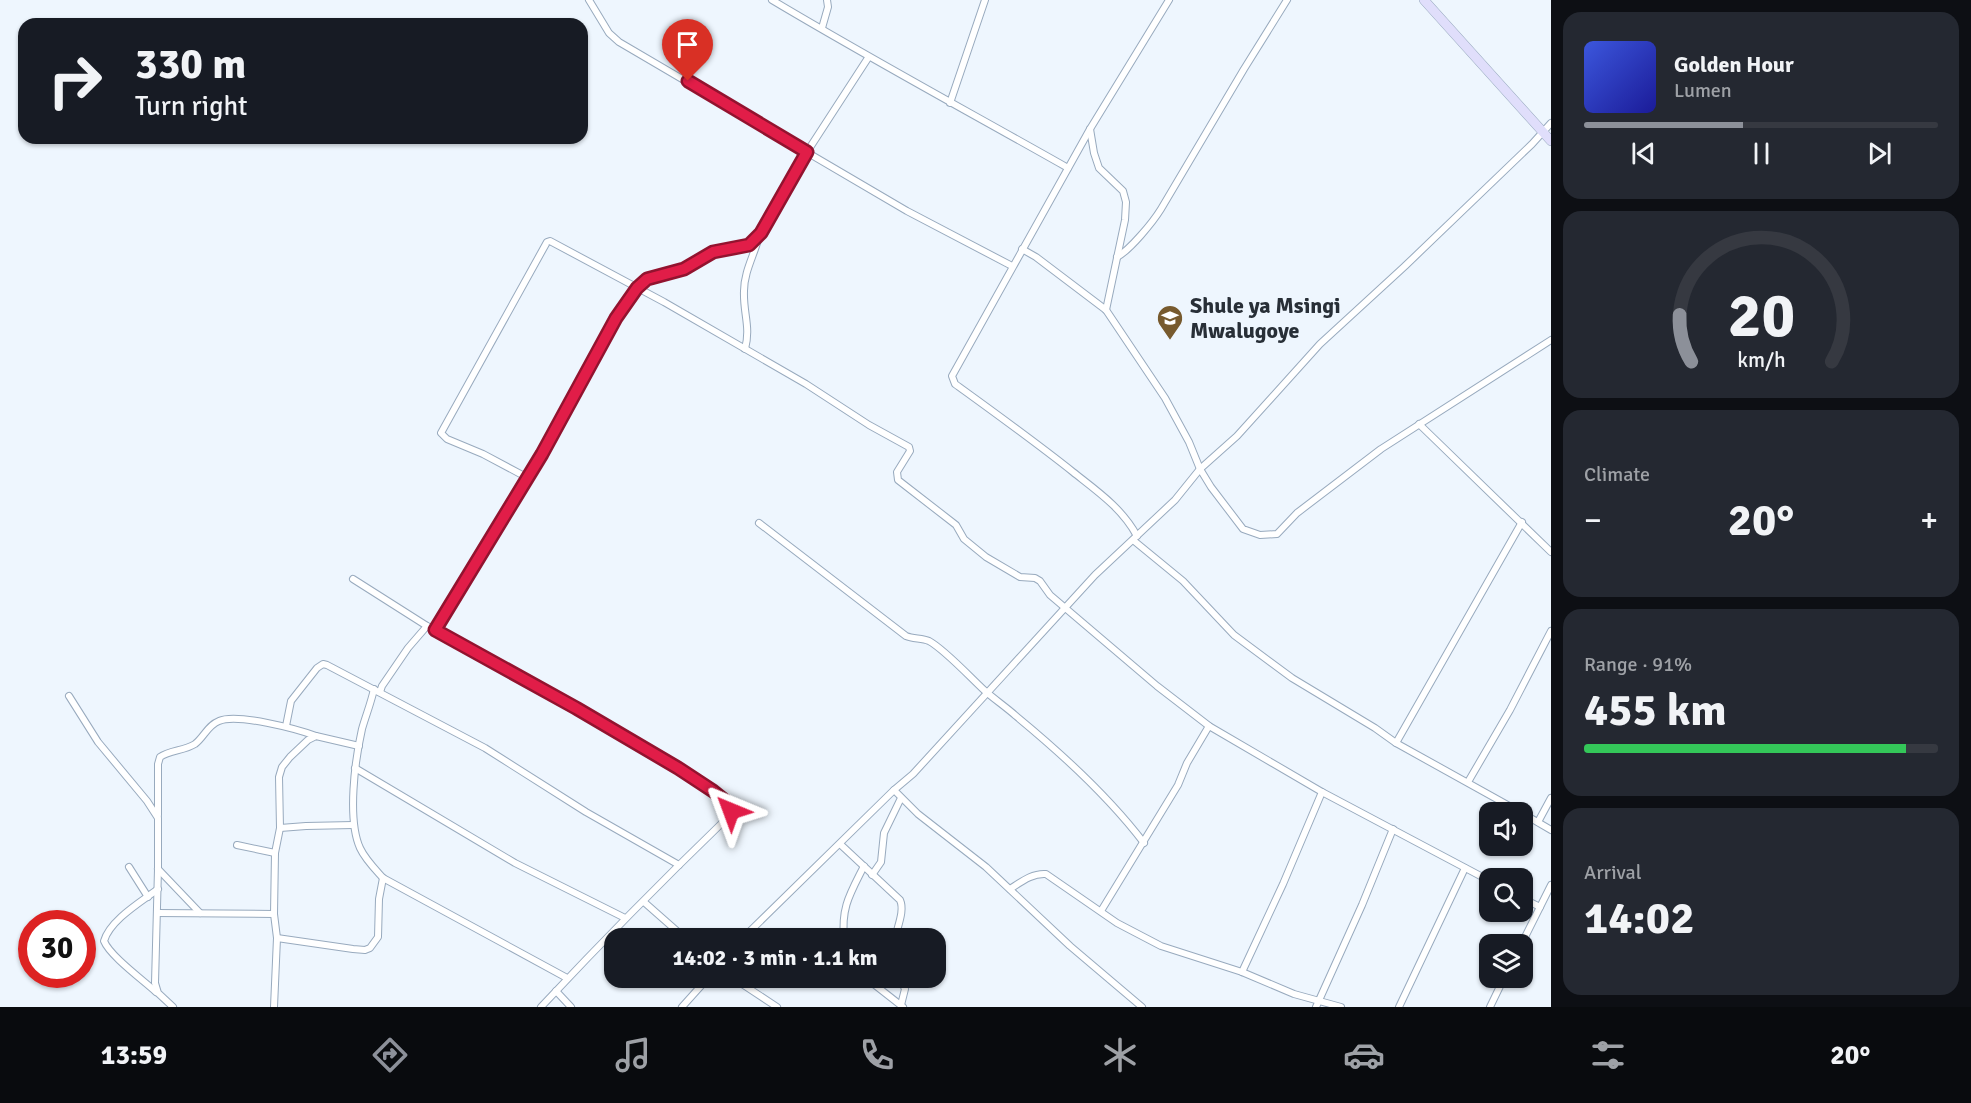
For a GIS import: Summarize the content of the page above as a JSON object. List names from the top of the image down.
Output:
{
  "places": {
    "school or university": ["Shule ya Msingi Mwalugoye"]
  },
  "page": {
    "turn": ["330 m", "Turn right"],
    "song": ["Golden Hour", "Lumen"],
    "tile": [
      "Climate",
      ["Range · 91%", "455 km"],
      ["Arrival", "14:02"]
    ],
    "heat": ["−", "20°", "+"],
    "limit": "30",
    "trip": "14:02 · 3 min · 1.1 km",
    "tabs": ["13:59", "20°"],
    "gauge": ["20", "km/h"]
  }
}
